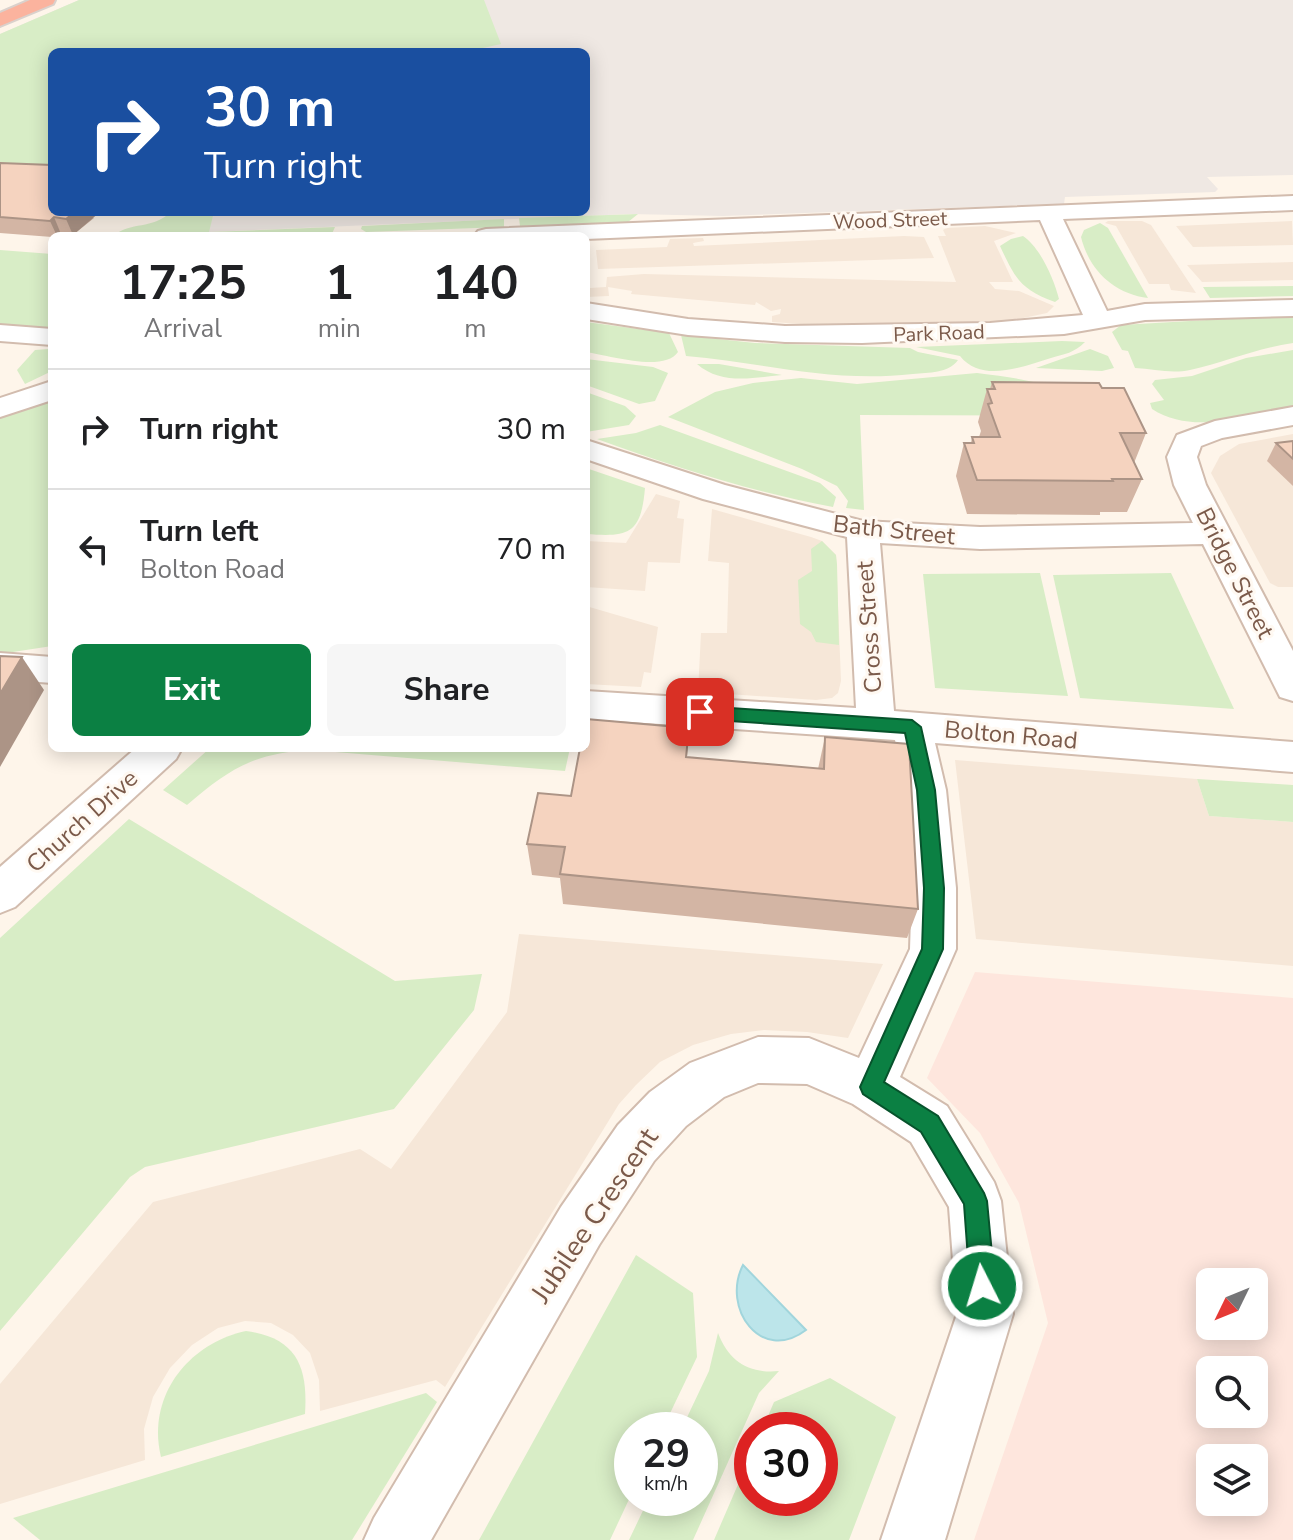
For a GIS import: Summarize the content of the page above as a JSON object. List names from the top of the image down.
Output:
{
  "streets": {
    "street": [
      "Wood Street",
      "Park Road",
      "Bath Street",
      "Bridge Street",
      "Cross Street",
      "Bolton Road",
      "Church Drive",
      "Jubilee Crescent"
    ]
  },
  "crossings": [
    ["Bath Street", "Bridge Street"],
    ["Bath Street", "Cross Street"],
    ["Cross Street", "Bolton Road"],
    ["Cross Street", "Jubilee Crescent"]
  ],
  "north": "bottom left",
  "page": {
    "turn": ["30 m", "Turn right"],
    "eta": [
      "17:25",
      "Arrival",
      "1",
      "min",
      "140",
      "m"
    ],
    "list": [
      {
        "name": "Turn right",
        "value": "30 m"
      },
      {
        "name": "Turn left",
        "note": "Bolton Road",
        "value": "70 m"
      }
    ],
    "buttons": ["Exit", "Share"],
    "speed": "29 km/h",
    "limit": "30"
  }
}
